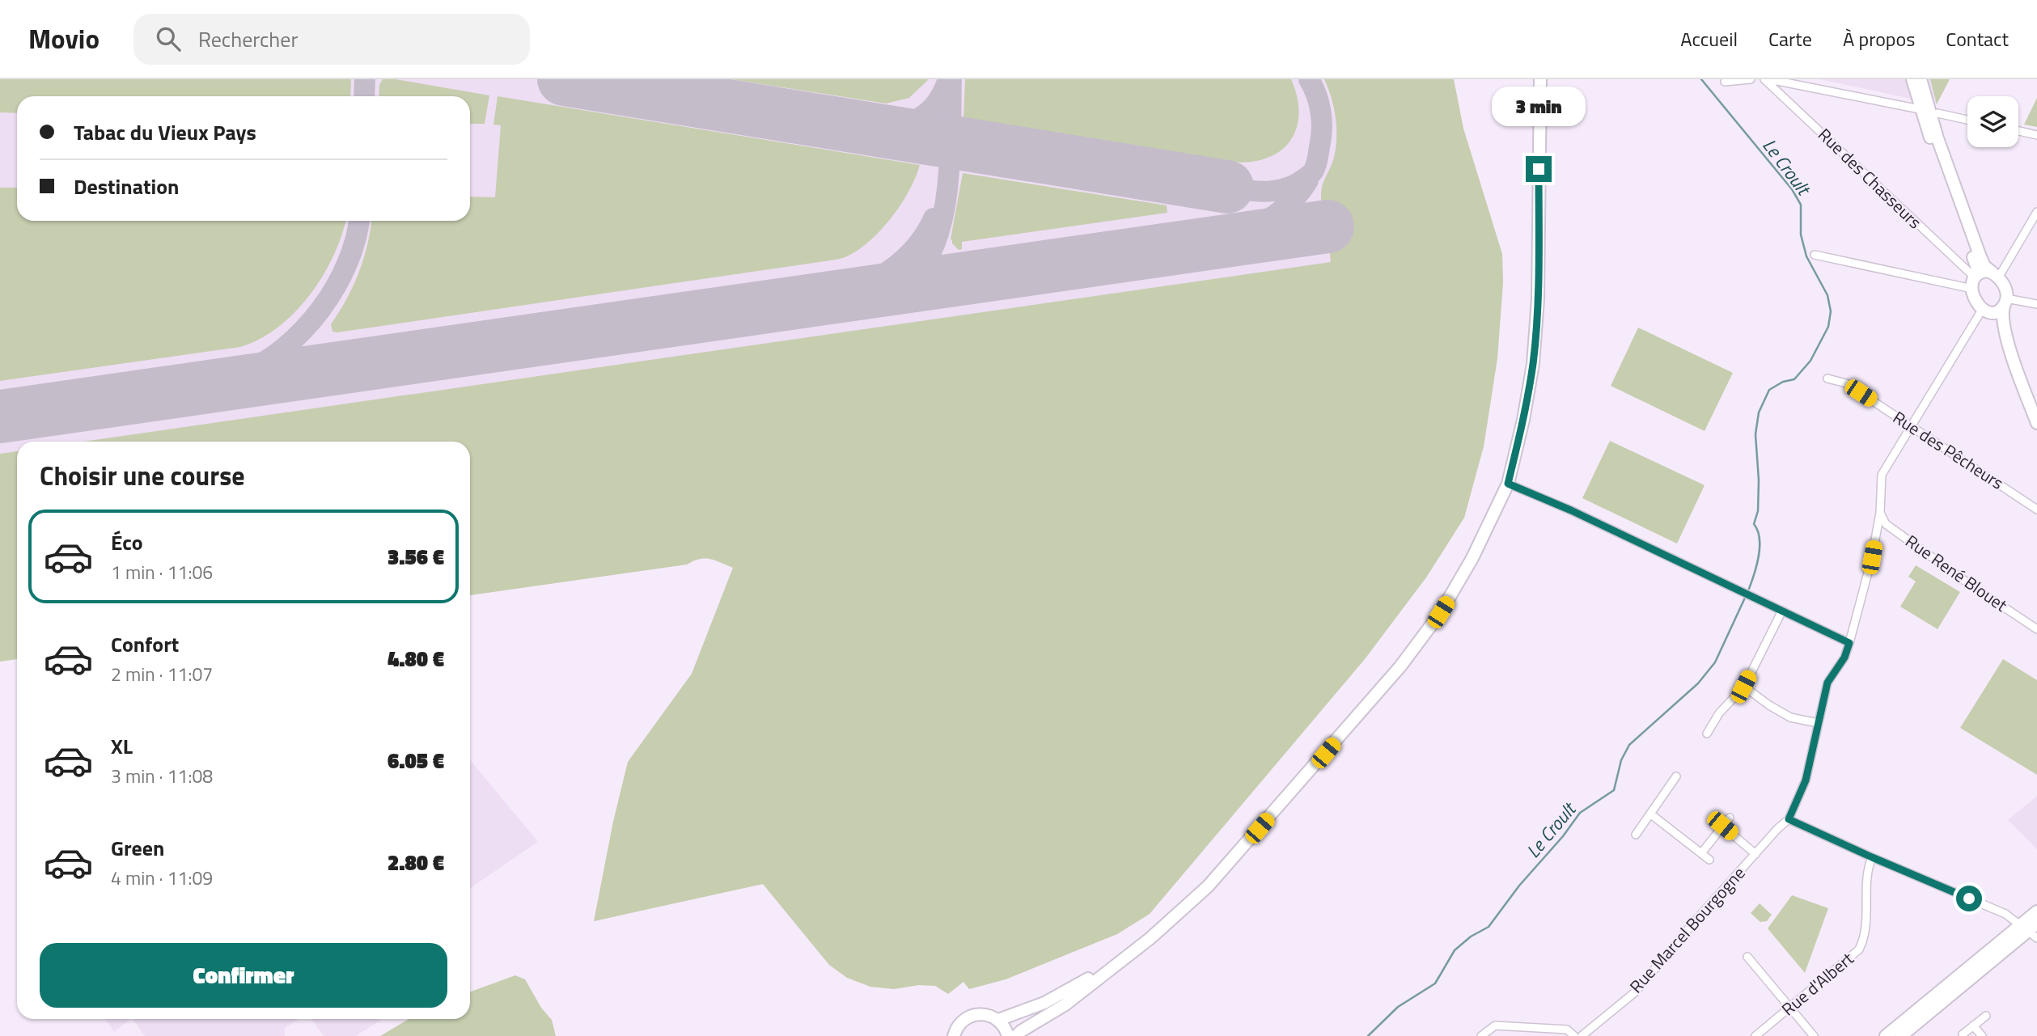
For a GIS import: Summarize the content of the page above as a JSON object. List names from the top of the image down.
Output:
{
  "streets": {
    "street": [
      "Rue des Chasseurs",
      "Rue des Pêcheurs",
      "Rue René Blouet",
      "Rue Marcel Bourgogne",
      "Rue d'Albert"
    ]
  },
  "water": ["Le Croult"],
  "page": {
    "header": "Movio",
    "search": "Rechercher",
    "nav": [
      "Accueil",
      "Carte",
      "À propos",
      "Contact"
    ],
    "bubble": "3 min",
    "banner": ["Tabac du Vieux Pays", "Destination"],
    "heading": "Choisir une course",
    "list": [
      {
        "name": "Éco",
        "note": "1 min · 11:06",
        "value": "3.56 €"
      },
      {
        "name": "Confort",
        "note": "2 min · 11:07",
        "value": "4.80 €"
      },
      {
        "name": "XL",
        "note": "3 min · 11:08",
        "value": "6.05 €"
      },
      {
        "name": "Green",
        "note": "4 min · 11:09",
        "value": "2.80 €"
      }
    ],
    "buttons": "Confirmer"
  }
}
